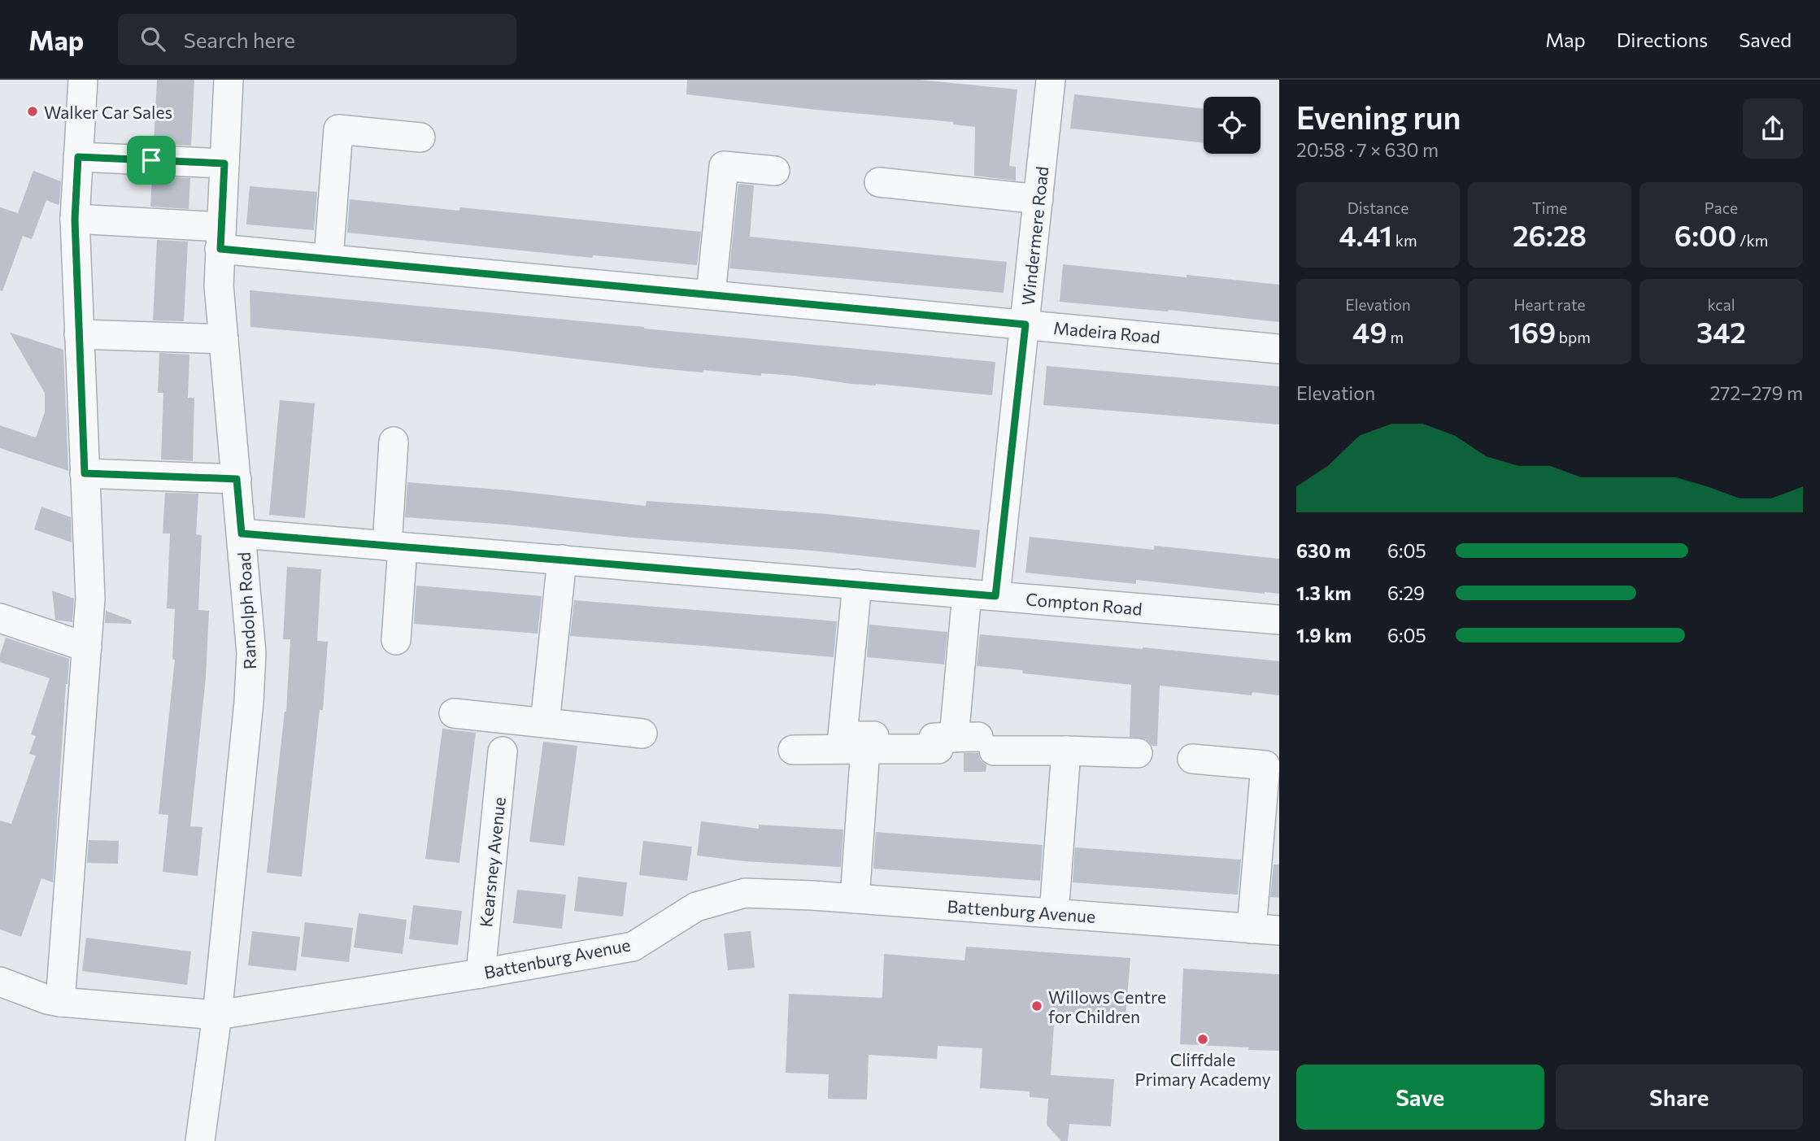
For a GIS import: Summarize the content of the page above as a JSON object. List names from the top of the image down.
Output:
{
  "streets": {
    "street": [
      "Windermere Road",
      "Madeira Road",
      "Compton Road",
      "Randolph Road",
      "Kearsney Avenue",
      "Battenburg Avenue"
    ]
  },
  "crossings": [
    ["Windermere Road", "Madeira Road"],
    ["Windermere Road", "Compton Road"],
    ["Madeira Road", "Randolph Road"],
    ["Compton Road", "Randolph Road"],
    ["Randolph Road", "Battenburg Avenue"],
    ["Kearsney Avenue", "Battenburg Avenue"]
  ],
  "places": ["Walker Car Sales", "Willows Centre for Children", "Cliffdale Primary Academy"],
  "page": {
    "header": "Map",
    "search": "Search here",
    "nav": ["Map", "Directions", "Saved"],
    "heading": ["Evening run", "20:58 · 7 × 630 m"],
    "stats": [
      ["Distance", "4.41 km"],
      ["Time", "26:28"],
      ["Pace", "6:00 /km"],
      ["Elevation", "49 m"],
      ["Heart rate", "169 bpm"],
      ["kcal", "342"]
    ],
    "chart": ["Elevation", "272–279 m"],
    "list": [
      {
        "name": "630 m",
        "note": "6:05"
      },
      {
        "name": "1.3 km",
        "note": "6:29"
      },
      {
        "name": "1.9 km",
        "note": "6:05"
      }
    ],
    "buttons": ["Save", "Share"]
  }
}
